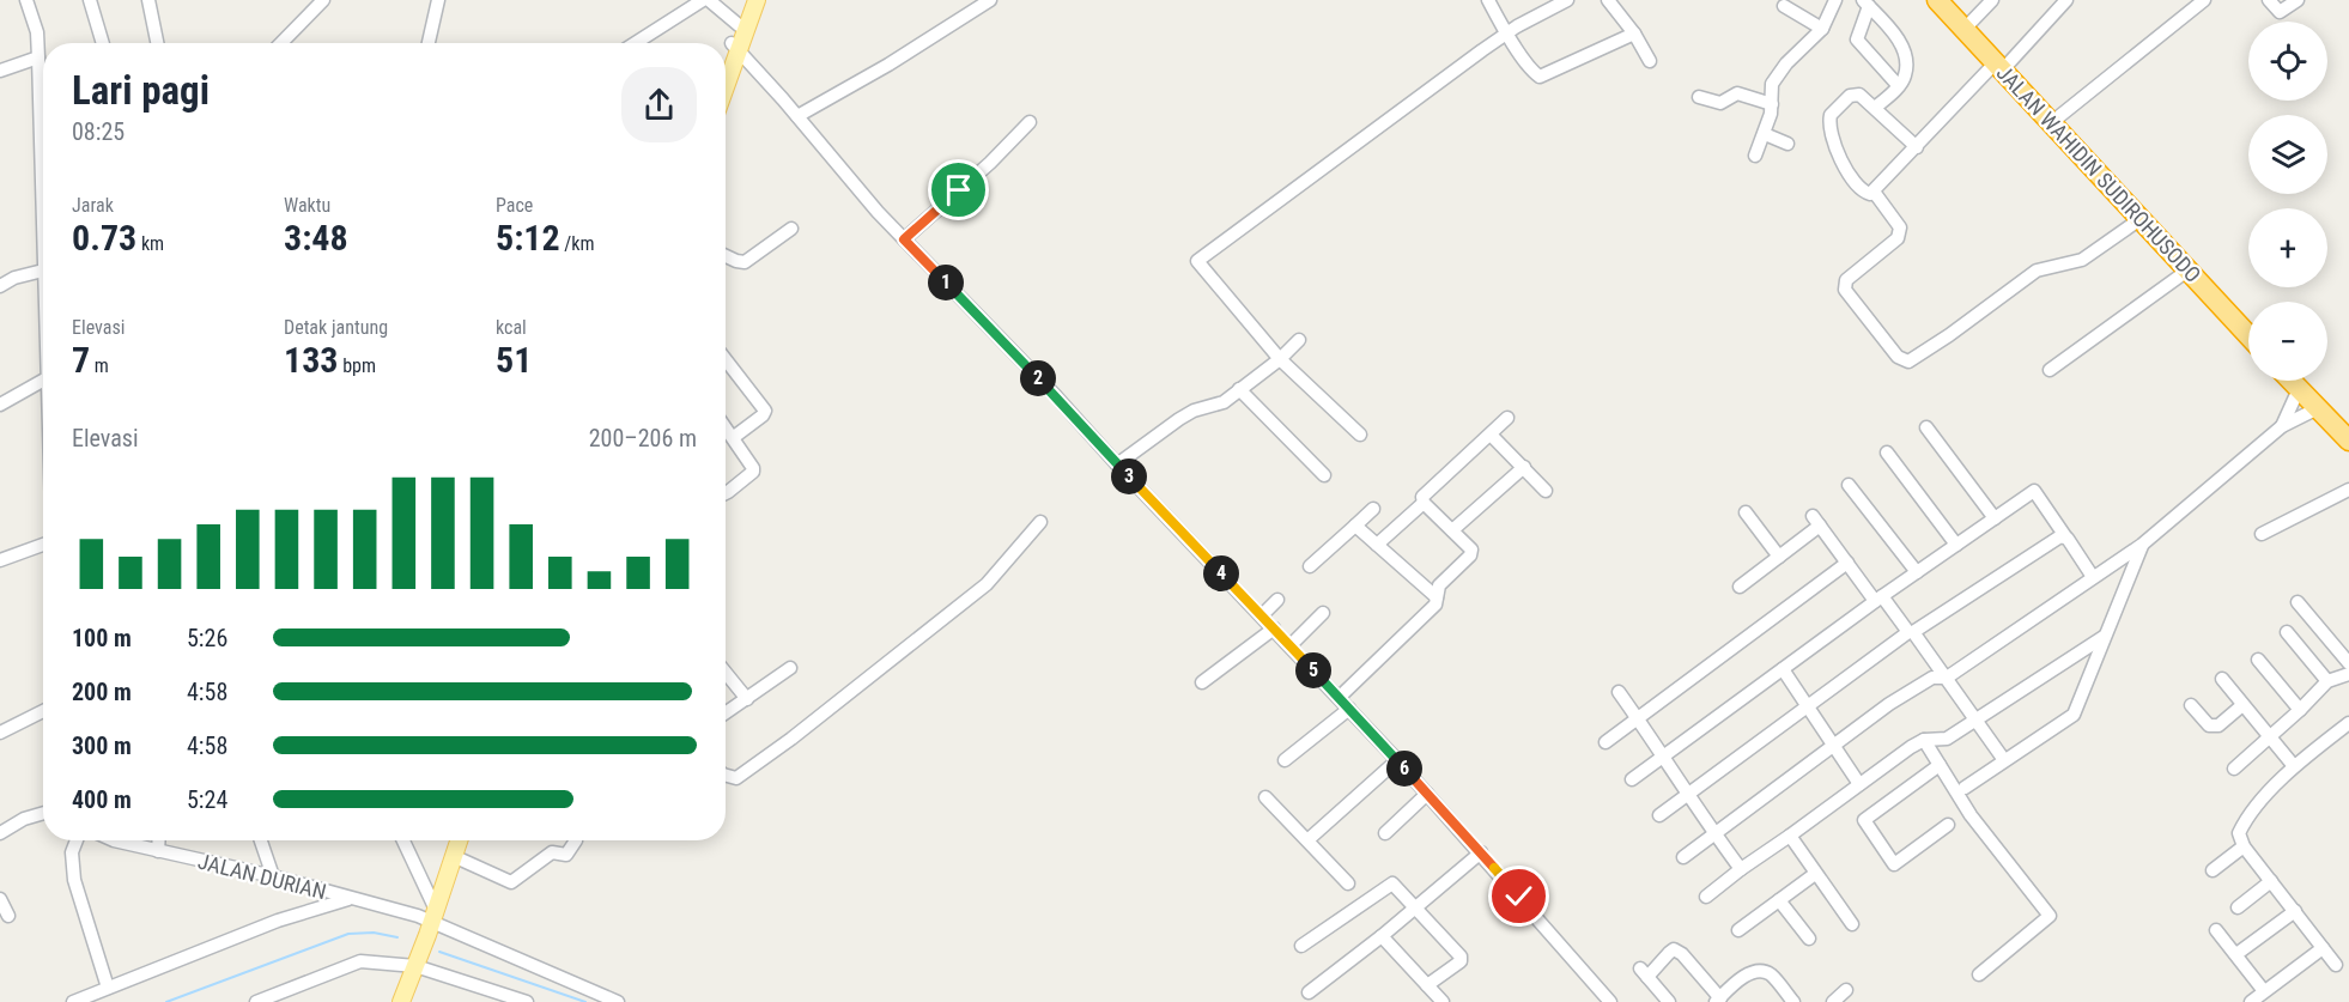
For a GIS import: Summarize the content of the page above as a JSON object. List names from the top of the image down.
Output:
{
  "streets": {
    "highway": ["JALAN WAHIDIN SUDIROHUSODO"],
    "street": ["JALAN DURIAN"]
  },
  "page": {
    "map_buttons": ["+", "−"],
    "heading": ["Lari pagi", "08:25"],
    "stats": [
      ["Jarak", "0.73 km"],
      ["Waktu", "3:48"],
      ["Pace", "5:12 /km"],
      ["Elevasi", "7 m"],
      ["Detak jantung", "133 bpm"],
      ["kcal", "51"]
    ],
    "pins": [
      "1",
      "2",
      "3",
      "4",
      "5",
      "6"
    ],
    "chart": ["Elevasi", "200–206 m"],
    "list": [
      {
        "name": "100 m",
        "note": "5:26"
      },
      {
        "name": "200 m",
        "note": "4:58"
      },
      {
        "name": "300 m",
        "note": "4:58"
      },
      {
        "name": "400 m",
        "note": "5:24"
      }
    ]
  }
}
